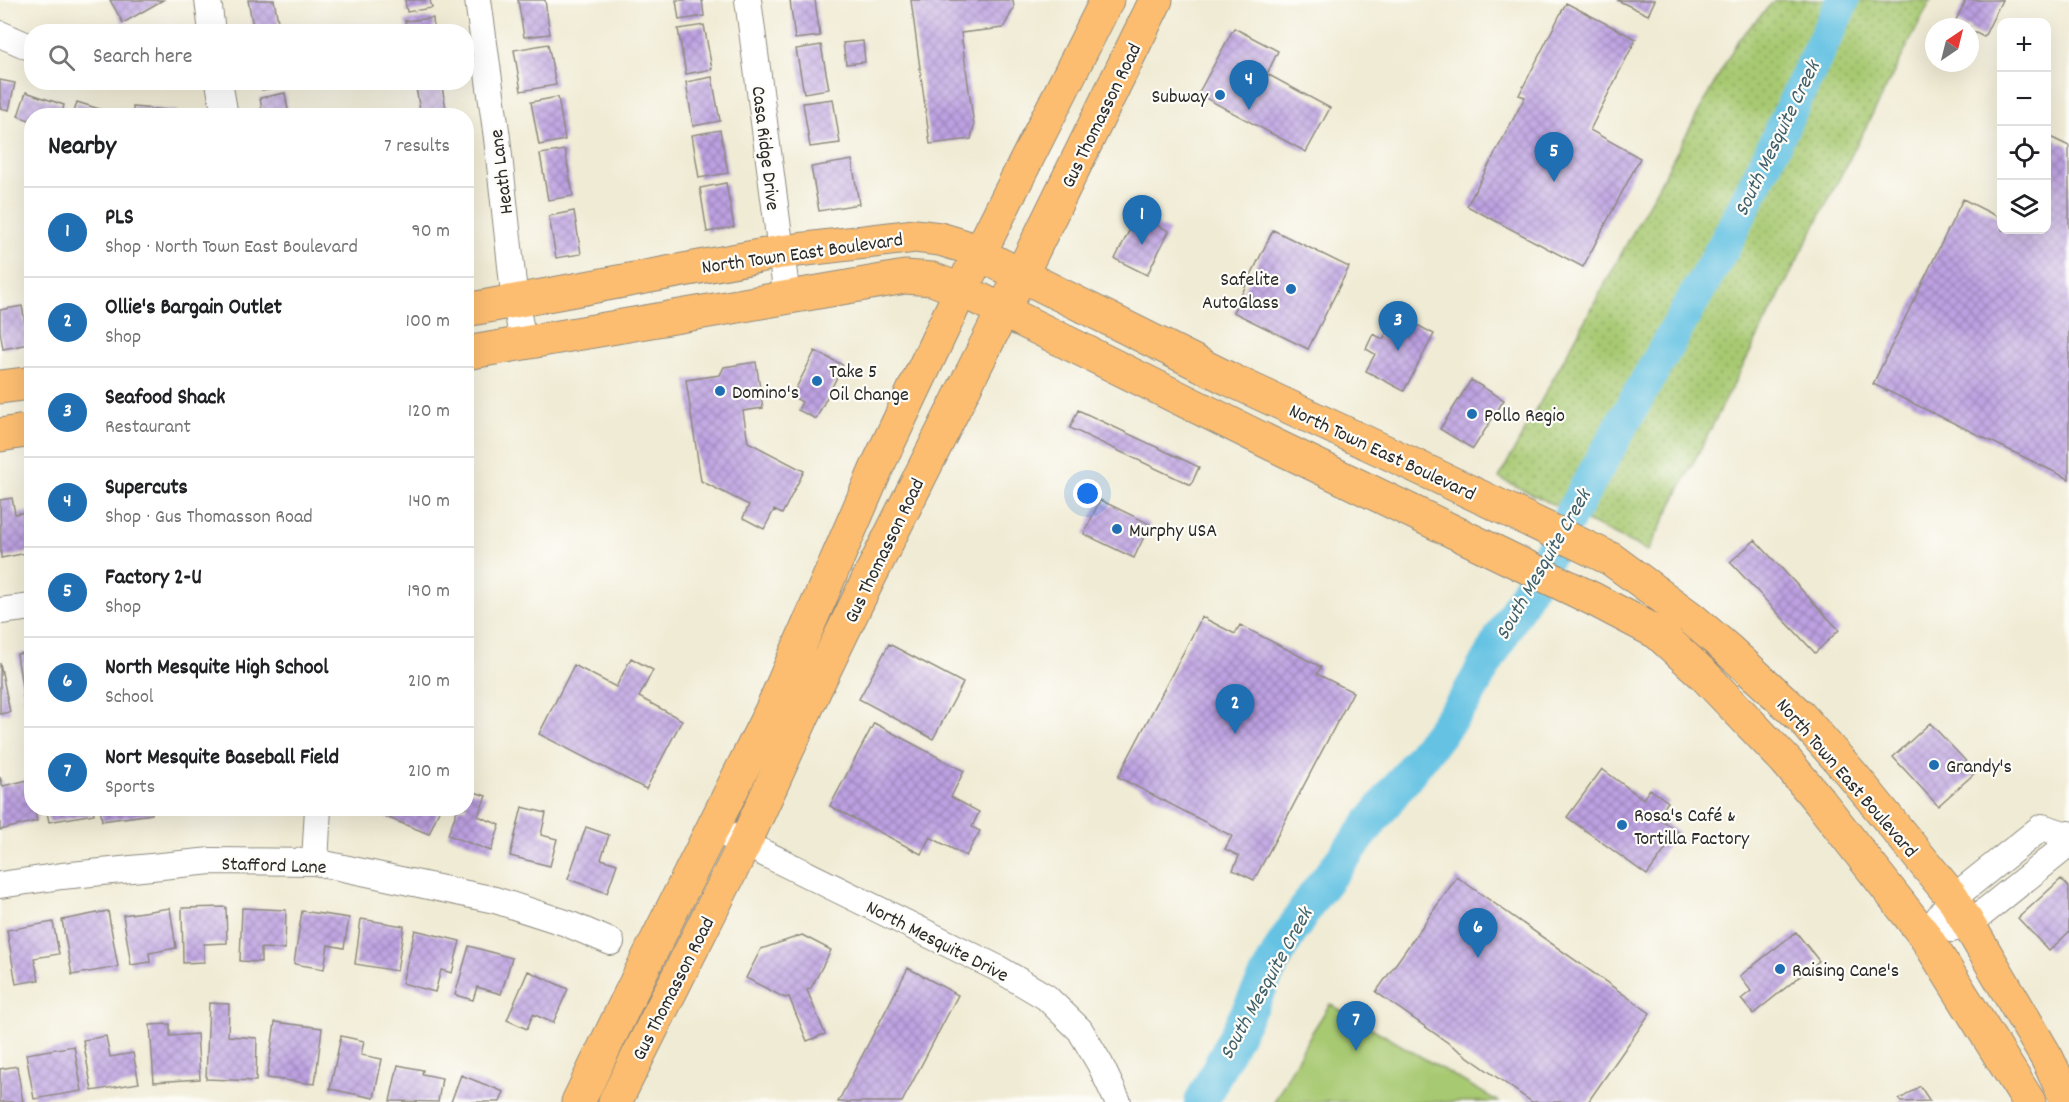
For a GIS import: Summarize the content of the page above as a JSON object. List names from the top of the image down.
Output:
{
  "streets": {
    "main road": ["Gus Thomasson Road", "North Town East Boulevard"],
    "street": [
      "Casa Ridge Drive",
      "Heath Lane",
      "Stafford Lane",
      "North Mesquite Drive"
    ]
  },
  "crossings": [
    ["Gus Thomasson Road", "North Town East Boulevard"],
    ["Gus Thomasson Road", "North Mesquite Drive"],
    ["Casa Ridge Drive", "North Town East Boulevard"],
    ["Heath Lane", "North Town East Boulevard"]
  ],
  "water": ["South Mesquite Creek"],
  "places": [
    "Subway",
    "Safelite AutoGlass",
    "Take 5 Oil Change",
    "Domino's",
    "Pollo Regio",
    "Murphy USA",
    "Grandy's",
    "Rosa's Café & Tortilla Factory",
    "Raising Cane's"
  ],
  "north": "top right",
  "page": {
    "map_buttons": ["+", "−"],
    "search": "Search here",
    "pins": [
      "4",
      "5",
      "1",
      "3",
      "2",
      "6",
      "7"
    ],
    "heading": ["Nearby", "7 results"],
    "list": [
      {
        "mark": "1",
        "name": "PLS",
        "note": "Shop · North Town East Boulevard",
        "value": "90 m"
      },
      {
        "mark": "2",
        "name": "Ollie's Bargain Outlet",
        "note": "Shop",
        "value": "100 m"
      },
      {
        "mark": "3",
        "name": "Seafood Shack",
        "note": "Restaurant",
        "value": "120 m"
      },
      {
        "mark": "4",
        "name": "Supercuts",
        "note": "Shop · Gus Thomasson Road",
        "value": "140 m"
      },
      {
        "mark": "5",
        "name": "Factory 2-U",
        "note": "Shop",
        "value": "190 m"
      },
      {
        "mark": "6",
        "name": "North Mesquite High School",
        "note": "School",
        "value": "210 m"
      },
      {
        "mark": "7",
        "name": "Nort Mesquite Baseball Field",
        "note": "Sports",
        "value": "210 m"
      }
    ]
  }
}
